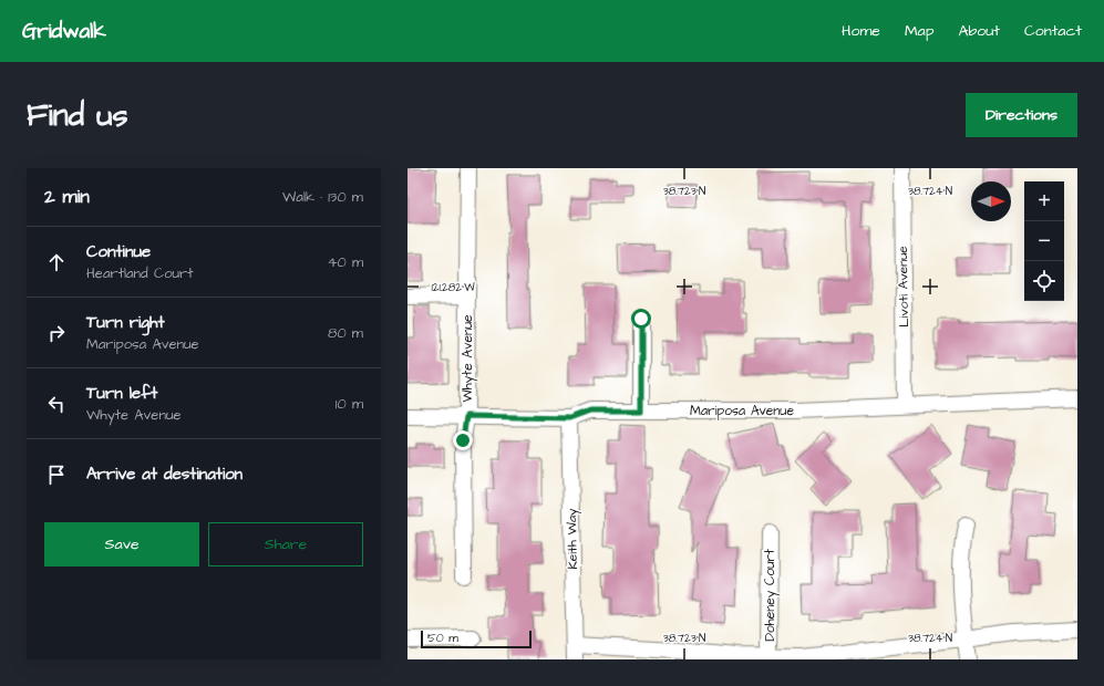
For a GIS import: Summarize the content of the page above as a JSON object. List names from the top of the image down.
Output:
{
  "streets": {
    "street": [
      "Livoti Avenue",
      "Whyte Avenue",
      "Mariposa Avenue",
      "Keith Way",
      "Doheney Court"
    ]
  },
  "crossings": [
    ["Livoti Avenue", "Mariposa Avenue"],
    ["Whyte Avenue", "Mariposa Avenue"],
    ["Mariposa Avenue", "Keith Way"]
  ],
  "scale_bar": "50 m",
  "north": "right",
  "page": {
    "header": "Gridwalk",
    "nav": [
      "Home",
      "Map",
      "About",
      "Contact"
    ],
    "buttons": [
      "Directions",
      ["Save", "Share"]
    ],
    "title": "Find us",
    "heading": ["2 min", "Walk · 130 m"],
    "map_buttons": ["+", "−"],
    "list": [
      ["Continue", "Heartland Court", "40 m"],
      ["Turn right", "Mariposa Avenue", "80 m"],
      ["Turn left", "Whyte Avenue", "10 m"],
      "Arrive at destination"
    ],
    "scale": "50 m"
  },
  "coordinates": ["38.723°N", "38.724°N", "121.282°W"]
}
